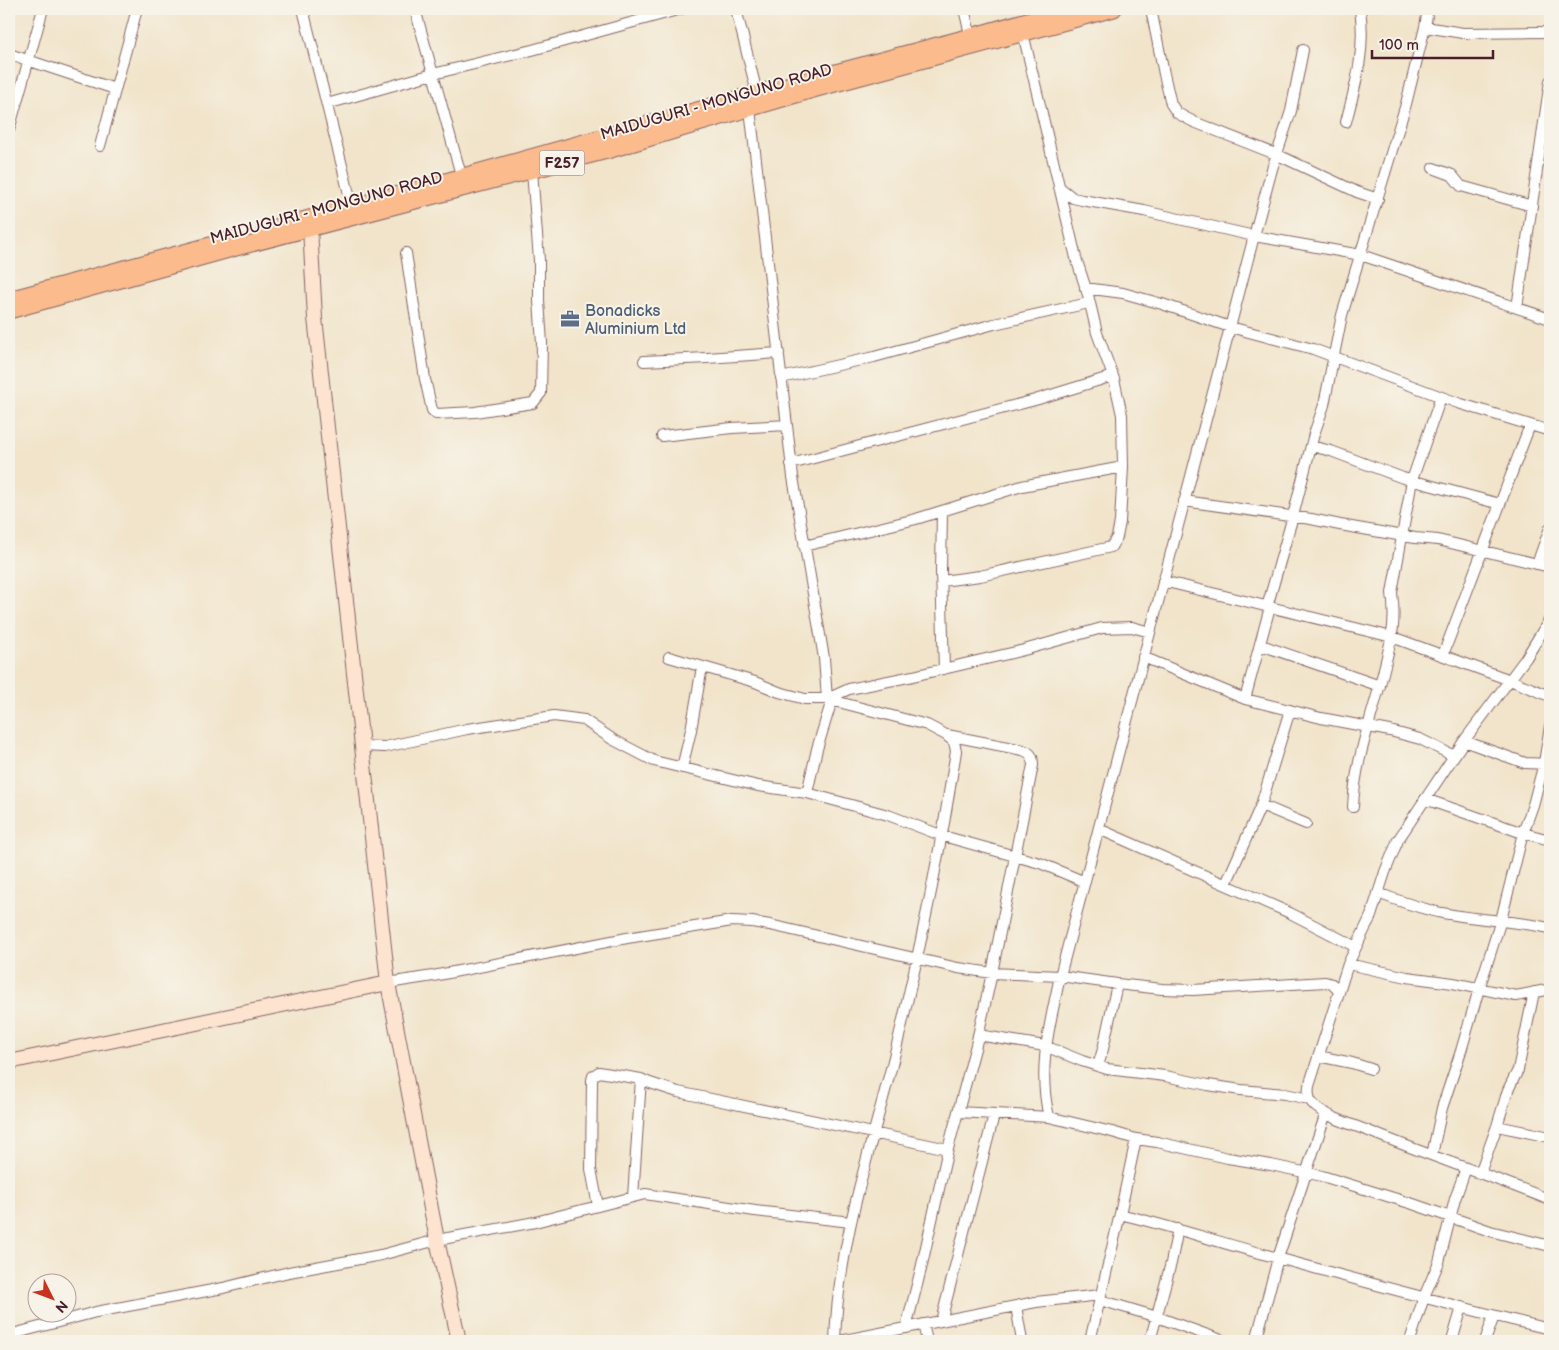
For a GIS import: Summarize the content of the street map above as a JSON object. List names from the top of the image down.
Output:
{
  "streets": {
    "main road": ["MAIDUGURI - MONGUNO ROAD", "F257"]
  },
  "places": {
    "office": ["Bonadicks Aluminium Ltd"]
  },
  "scale_bar": "100 m",
  "north": "bottom right"
}
